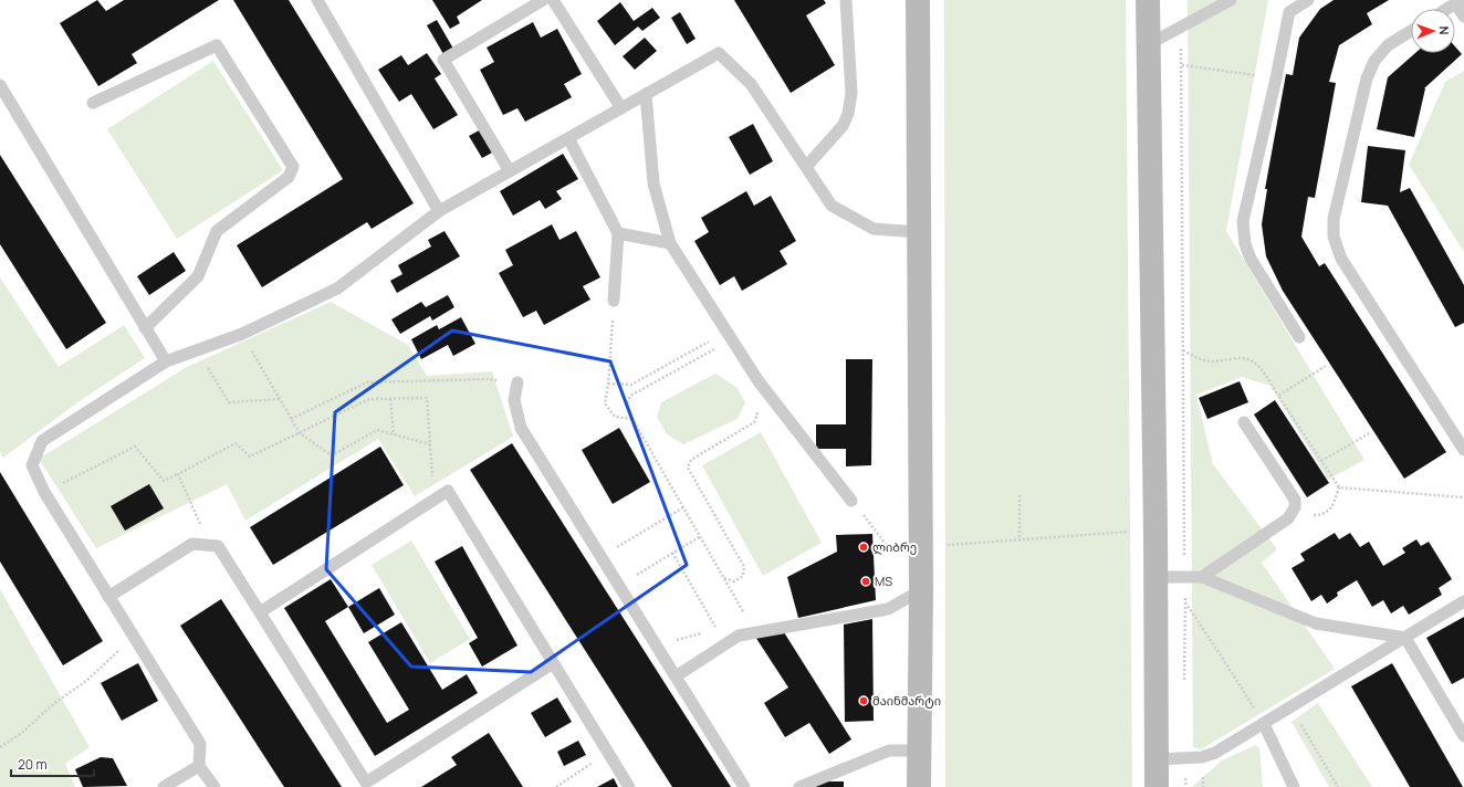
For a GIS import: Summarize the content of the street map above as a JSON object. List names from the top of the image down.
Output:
{
  "places": ["ლიბრე", "MS", "მაინმარტი"],
  "scale_bar": "20 m",
  "north": "right"
}
